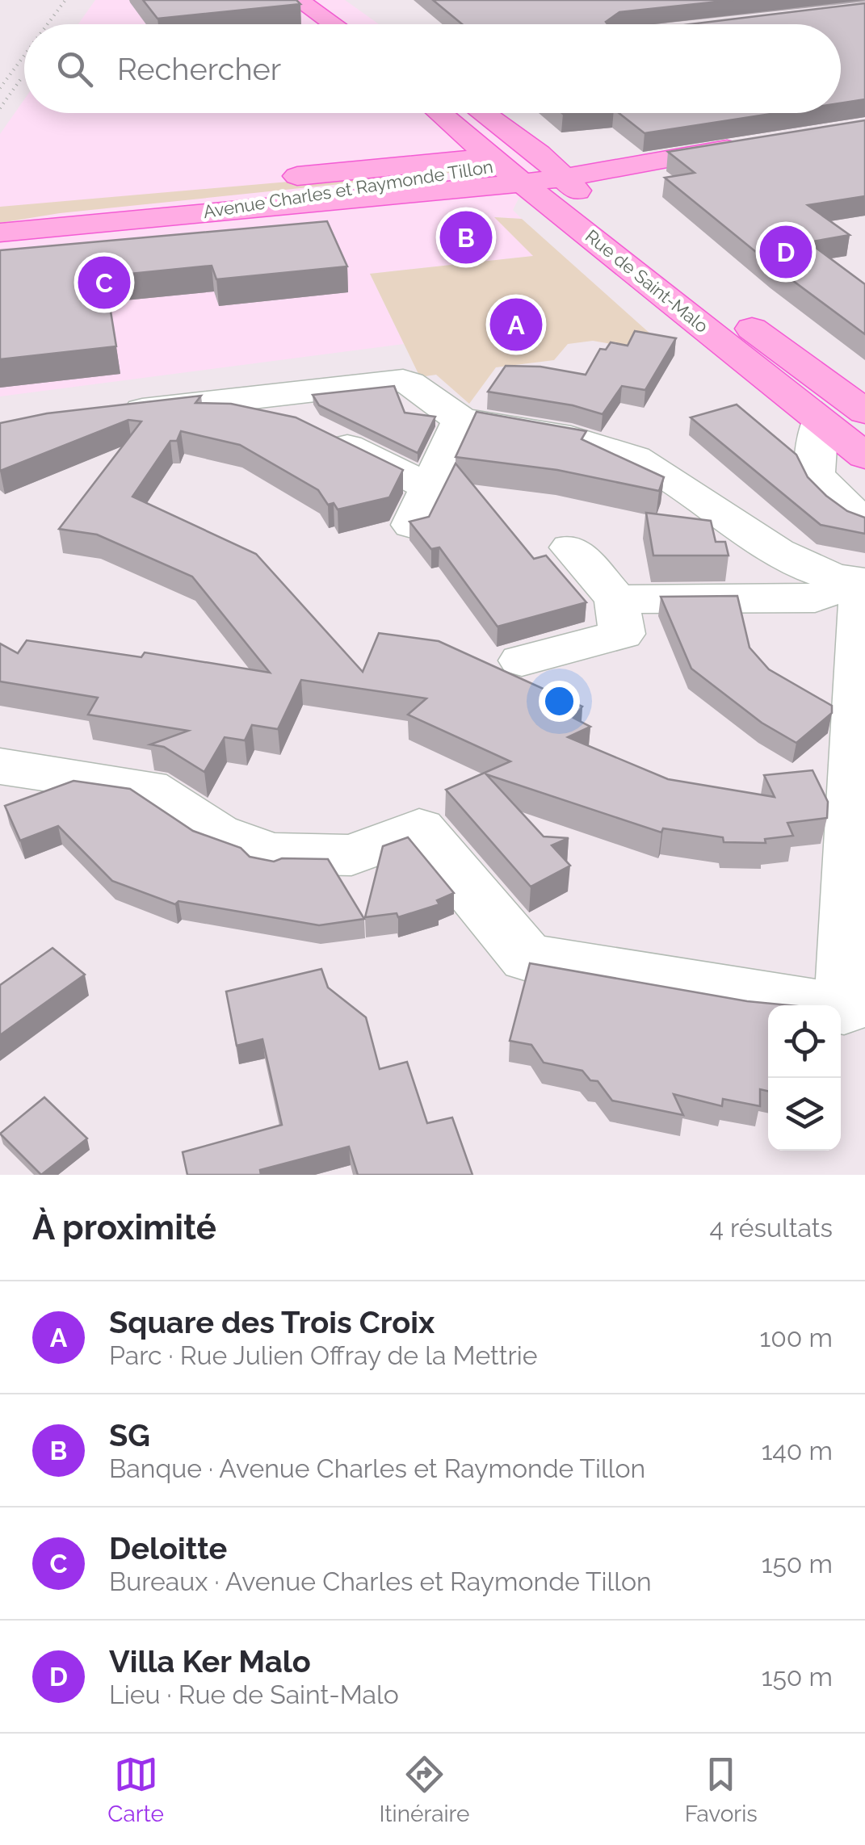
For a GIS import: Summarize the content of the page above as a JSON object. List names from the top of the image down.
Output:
{
  "streets": {
    "main road": ["Avenue Charles et Raymonde Tillon", "Rue de Saint-Malo"]
  },
  "crossings": [
    ["Avenue Charles et Raymonde Tillon", "Rue de Saint-Malo"]
  ],
  "page": {
    "search": "Rechercher",
    "pins": [
      "B",
      "D",
      "C",
      "A"
    ],
    "heading": ["À proximité", "4 résultats"],
    "list": [
      {
        "mark": "A",
        "name": "Square des Trois Croix",
        "note": "Parc · Rue Julien Offray de la Mettrie",
        "value": "100 m"
      },
      {
        "mark": "B",
        "name": "SG",
        "note": "Banque · Avenue Charles et Raymonde Tillon",
        "value": "140 m"
      },
      {
        "mark": "C",
        "name": "Deloitte",
        "note": "Bureaux · Avenue Charles et Raymonde Tillon",
        "value": "150 m"
      },
      {
        "mark": "D",
        "name": "Villa Ker Malo",
        "note": "Lieu · Rue de Saint-Malo",
        "value": "150 m"
      }
    ],
    "nav": ["Carte", "Itinéraire", "Favoris"]
  }
}
